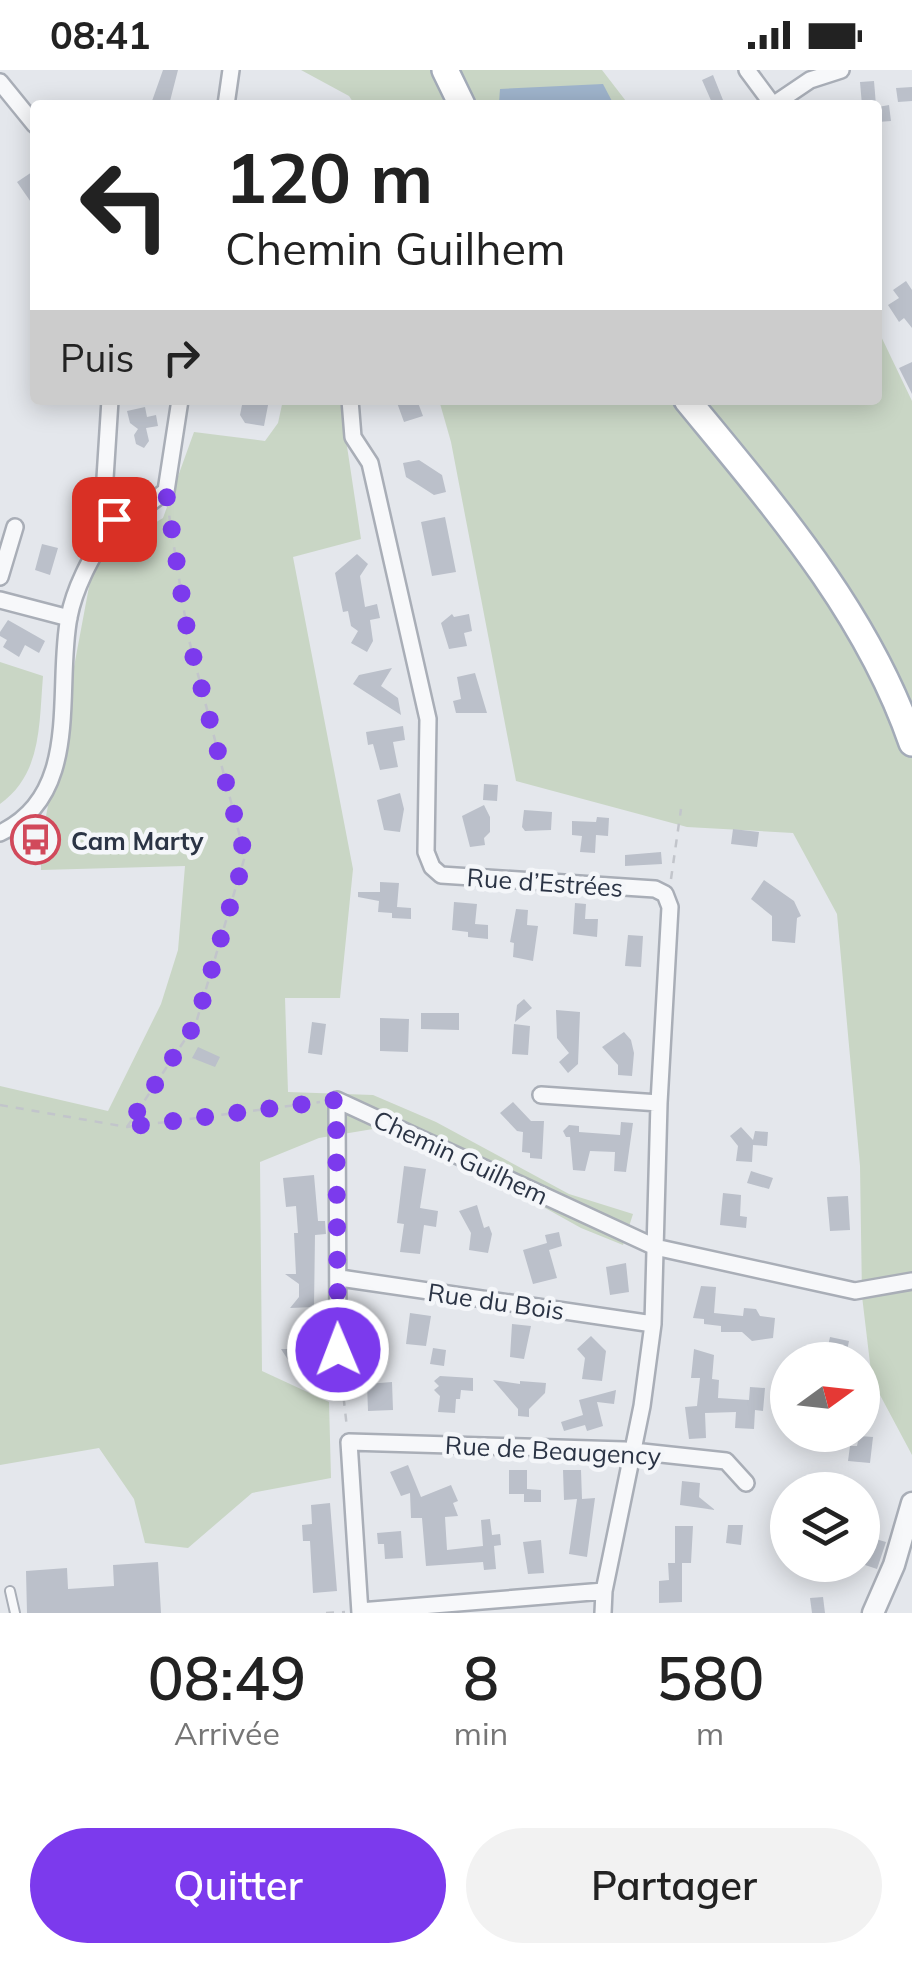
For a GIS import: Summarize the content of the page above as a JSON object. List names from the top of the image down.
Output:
{
  "streets": {
    "street": [
      "Rue d’Estrées",
      "Chemin Guilhem",
      "Rue du Bois",
      "Rue de Beaugency"
    ]
  },
  "places": {
    "bus stop": ["Cam Marty"]
  },
  "north": "right",
  "page": {
    "status": "08:41",
    "turn": ["120 m", "Chemin Guilhem"],
    "then": "Puis",
    "eta": [
      "08:49",
      "Arrivée",
      "8",
      "min",
      "580",
      "m"
    ],
    "buttons": ["Quitter", "Partager"]
  }
}
